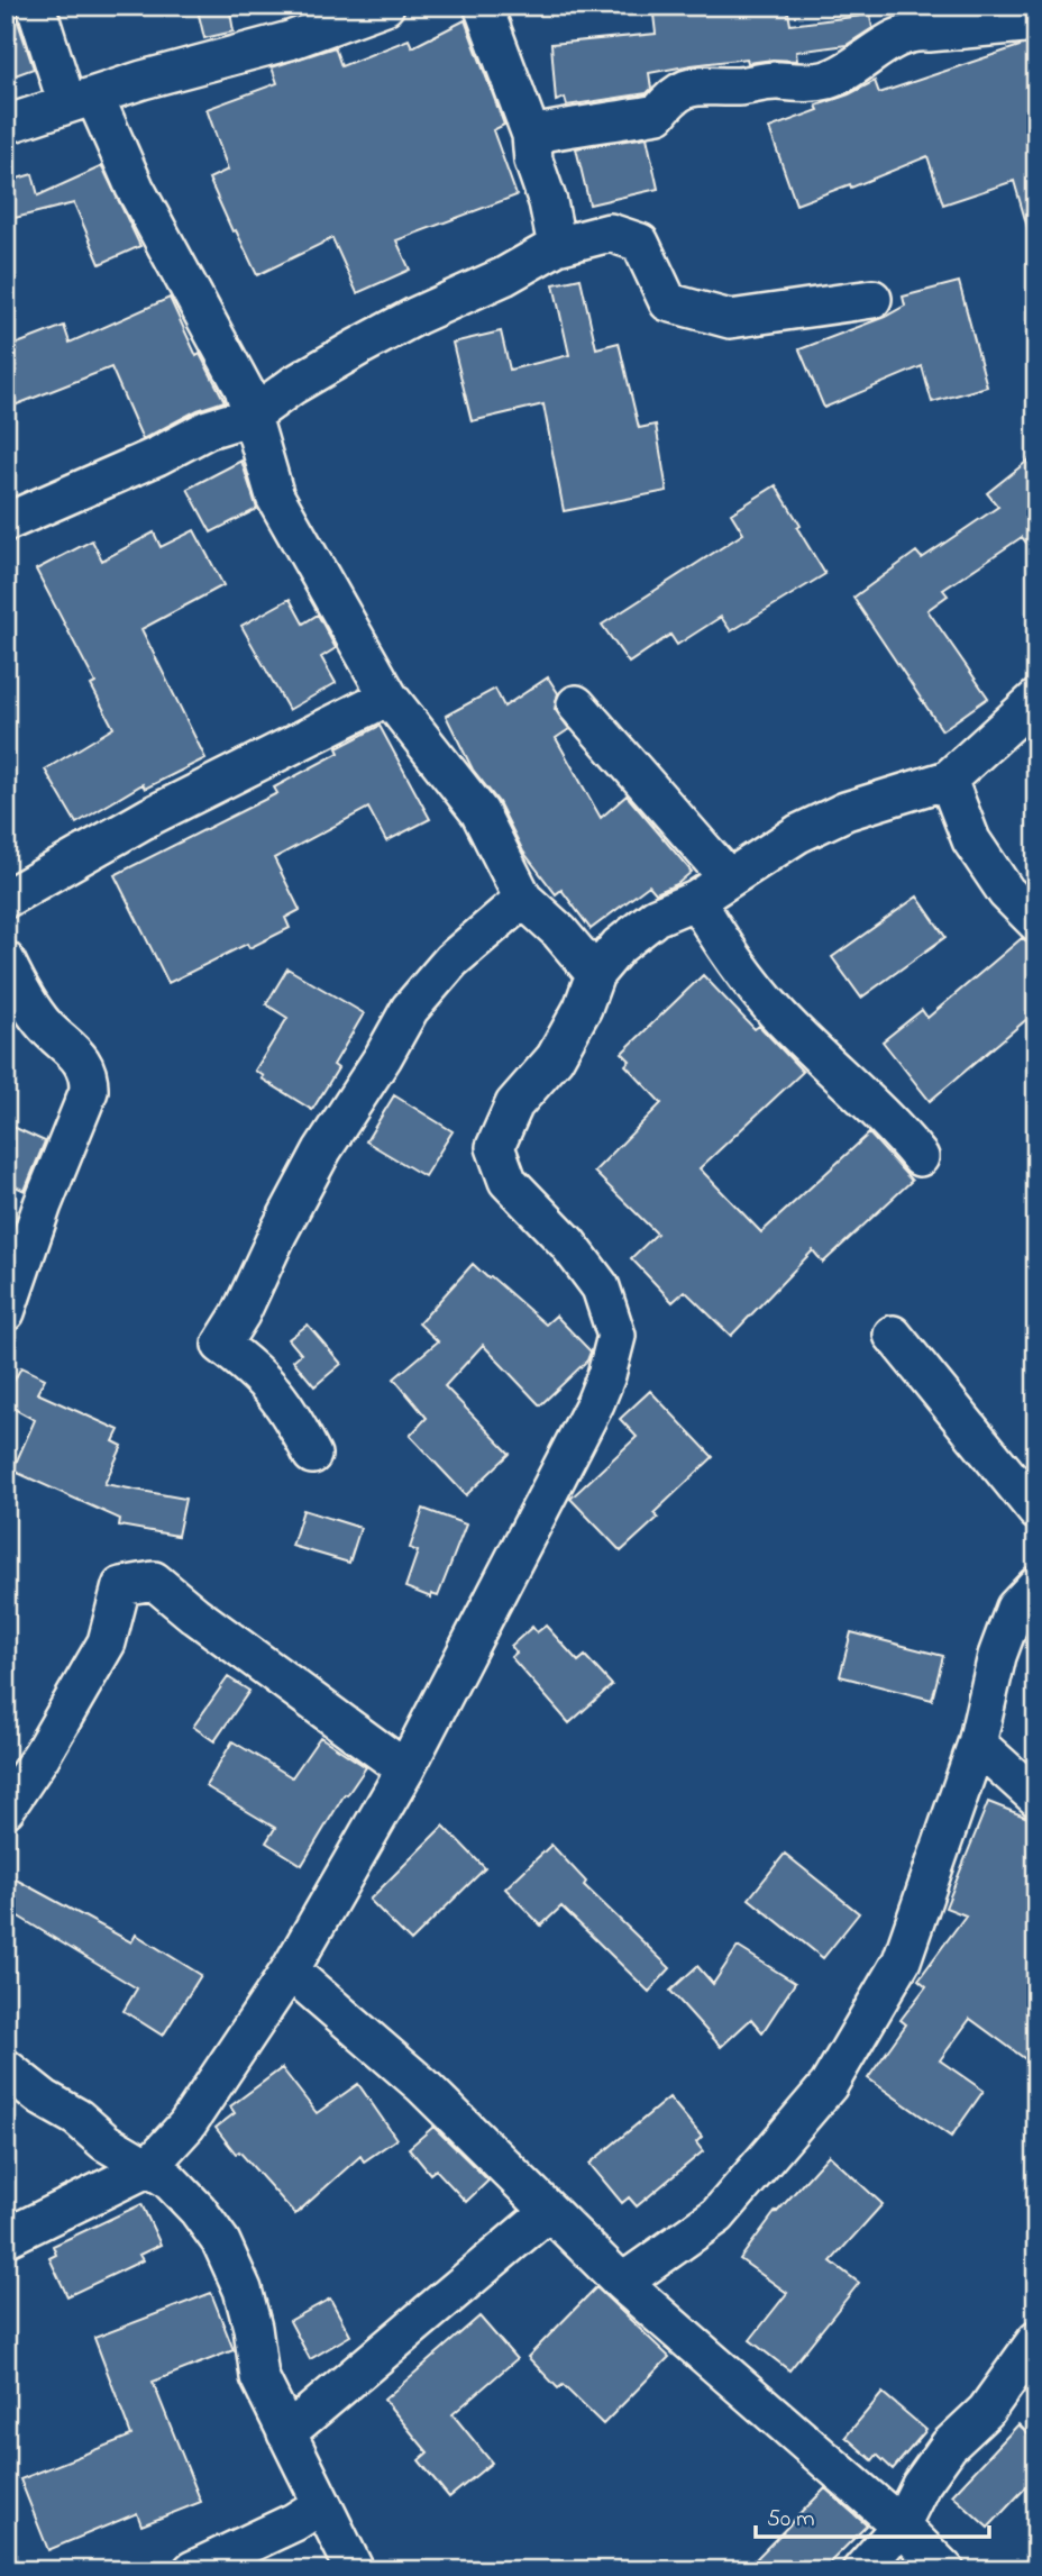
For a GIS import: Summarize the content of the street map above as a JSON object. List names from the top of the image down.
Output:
{
  "scale_bar": "50 m"
}
